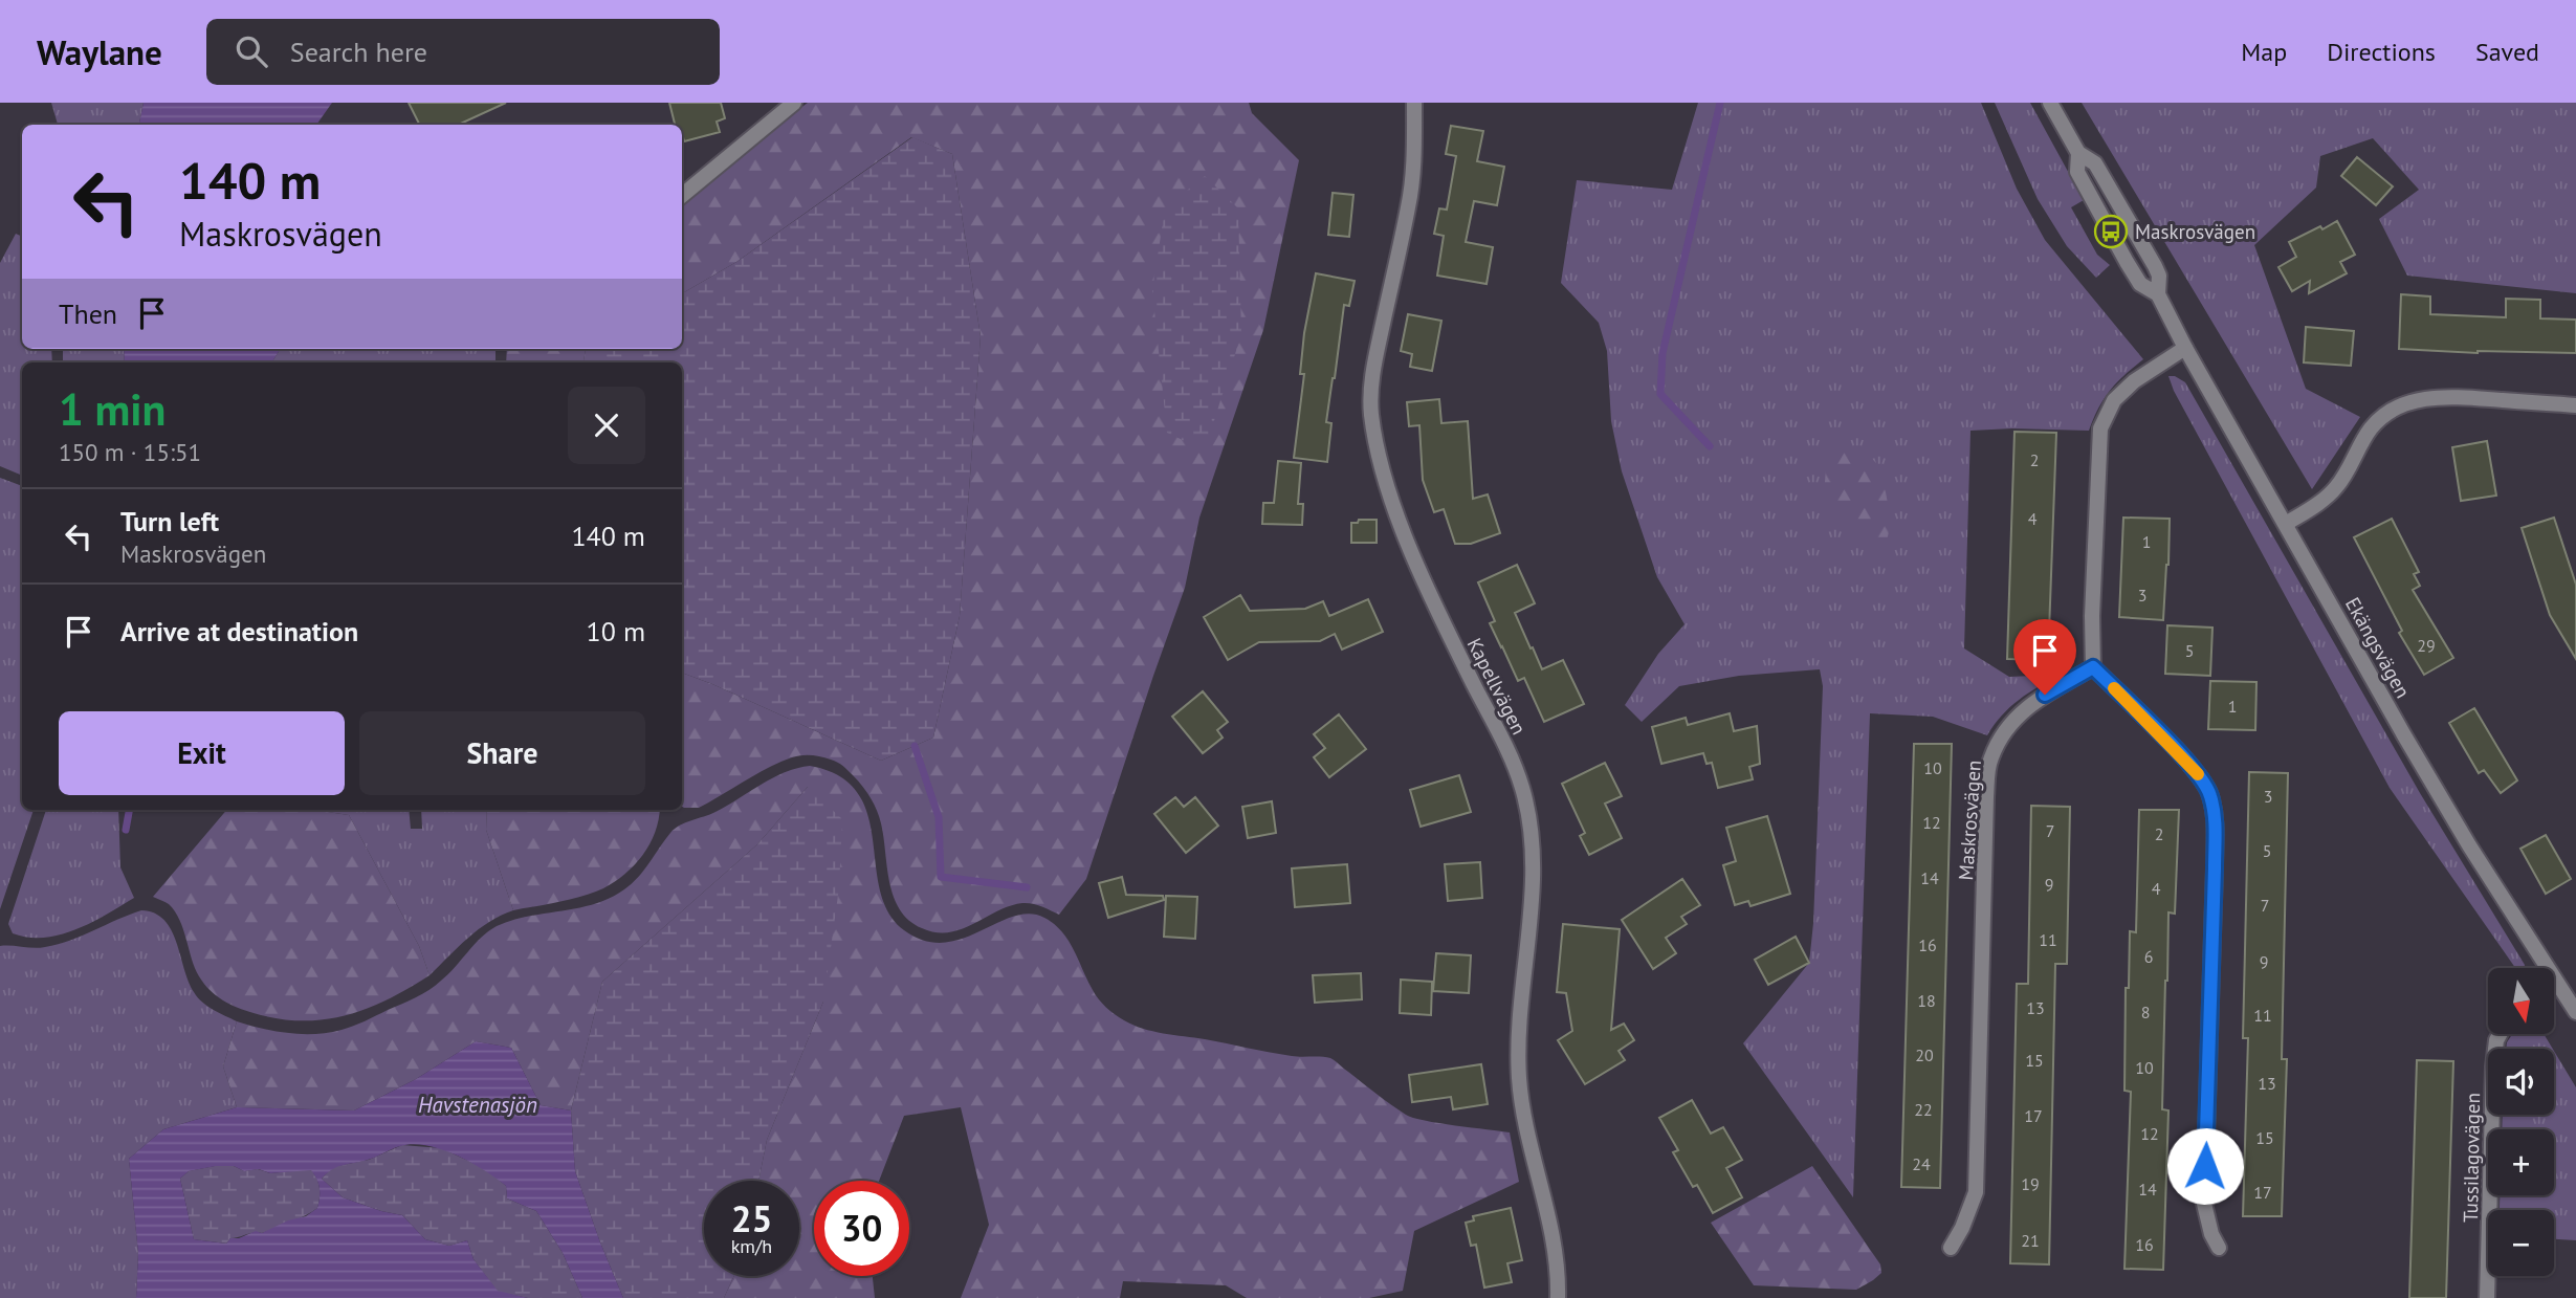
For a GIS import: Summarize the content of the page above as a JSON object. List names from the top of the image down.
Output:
{
  "streets": {
    "street": [
      "Ekängsvägen",
      "Kapellvägen",
      "Maskrosvägen",
      "Tussilagovägen"
    ]
  },
  "water": ["Havstenasjön"],
  "places": {
    "bus stop": ["Maskrosvägen"]
  },
  "house_numbers": [
    "2",
    "4",
    "1",
    "3",
    "29",
    "5",
    "1",
    "10",
    "3",
    "12",
    "7",
    "2",
    "5",
    "14",
    "9",
    "4",
    "7",
    "11",
    "16",
    "6",
    "9",
    "18",
    "13",
    "8",
    "11",
    "20",
    "15",
    "10",
    "13",
    "22",
    "17",
    "12",
    "15",
    "24",
    "19",
    "14",
    "17",
    "21",
    "16"
  ],
  "north": "bottom",
  "page": {
    "header": "Waylane",
    "search": "Search here",
    "nav": ["Map", "Directions", "Saved"],
    "turn": ["140 m", "Maskrosvägen"],
    "then": "Then",
    "heading": ["1 min", "150 m · 15:51"],
    "list": [
      {
        "name": "Turn left",
        "note": "Maskrosvägen",
        "value": "140 m"
      },
      {
        "name": "Arrive at destination",
        "value": "10 m"
      }
    ],
    "buttons": ["Exit", "Share"],
    "map_buttons": ["+", "−"],
    "speed": "25 km/h",
    "limit": "30"
  }
}
